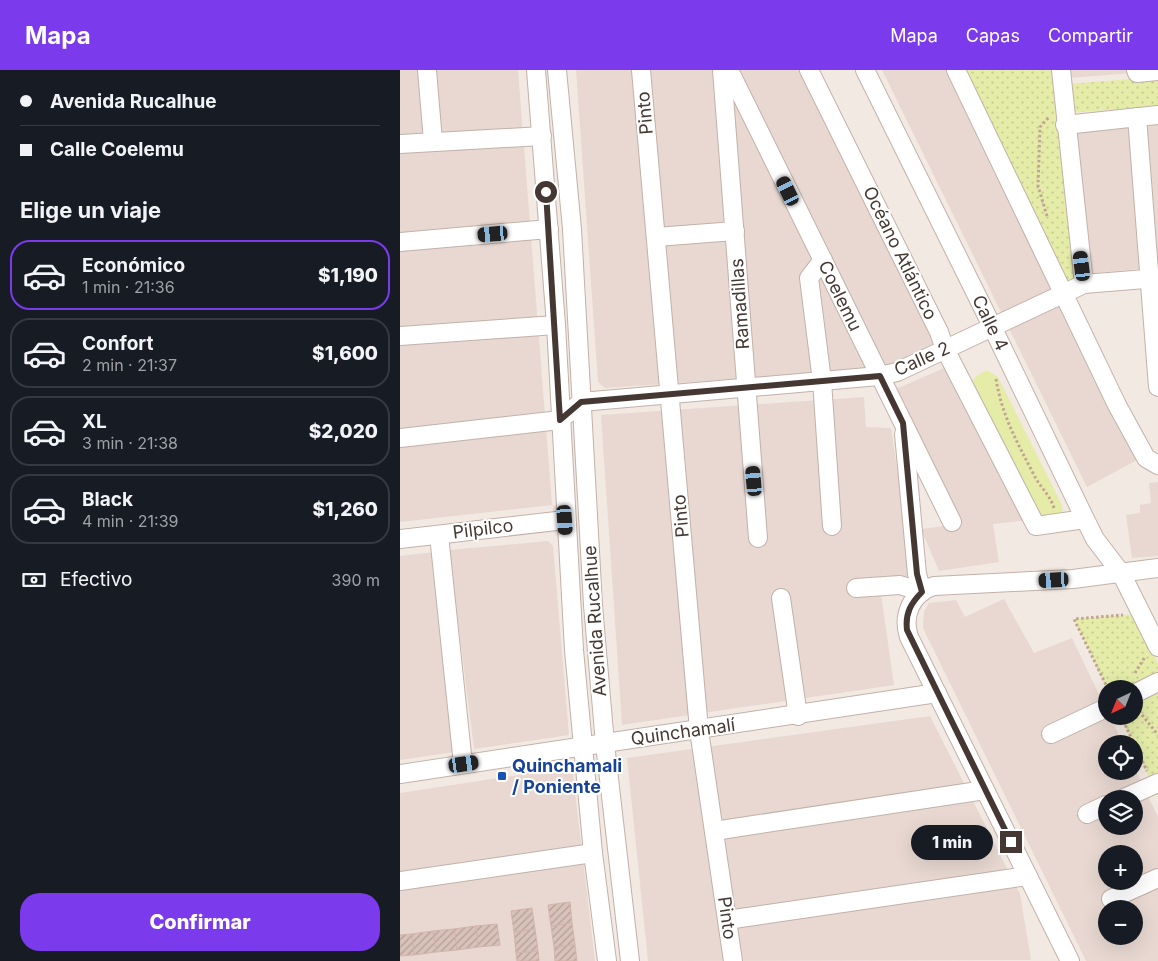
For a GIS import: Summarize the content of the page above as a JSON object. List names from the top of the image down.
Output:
{
  "streets": {
    "street": [
      "Pinto",
      "Océano Atlántico",
      "Coelemu",
      "Ramadillas",
      "Calle 4",
      "Calle 2",
      "Pilpilco",
      "Avenida Rucalhue",
      "Quinchamalí"
    ]
  },
  "crossings": [
    ["Pinto", "Calle 2"],
    ["Pinto", "Quinchamalí"],
    ["Océano Atlántico", "Calle 4"],
    ["Océano Atlántico", "Calle 2"],
    ["Coelemu", "Calle 2"],
    ["Ramadillas", "Calle 2"],
    ["Calle 4", "Calle 2"],
    ["Calle 2", "Avenida Rucalhue"],
    ["Pilpilco", "Avenida Rucalhue"],
    ["Avenida Rucalhue", "Quinchamalí"]
  ],
  "places": {
    "transit": ["Quinchamali / Poniente"]
  },
  "north": "bottom left",
  "page": {
    "header": "Mapa",
    "nav": ["Mapa", "Capas", "Compartir"],
    "banner": ["Avenida Rucalhue", "Calle Coelemu"],
    "heading": "Elige un viaje",
    "list": [
      {
        "name": "Económico",
        "note": "1 min · 21:36",
        "value": "$1,190"
      },
      {
        "name": "Confort",
        "note": "2 min · 21:37",
        "value": "$1,600"
      },
      {
        "name": "XL",
        "note": "3 min · 21:38",
        "value": "$2,020"
      },
      {
        "name": "Black",
        "note": "4 min · 21:39",
        "value": "$1,260"
      }
    ],
    "pay": ["Efectivo", "390 m"],
    "map_buttons": ["+", "−"],
    "bubble": "1 min",
    "buttons": "Confirmar"
  }
}
